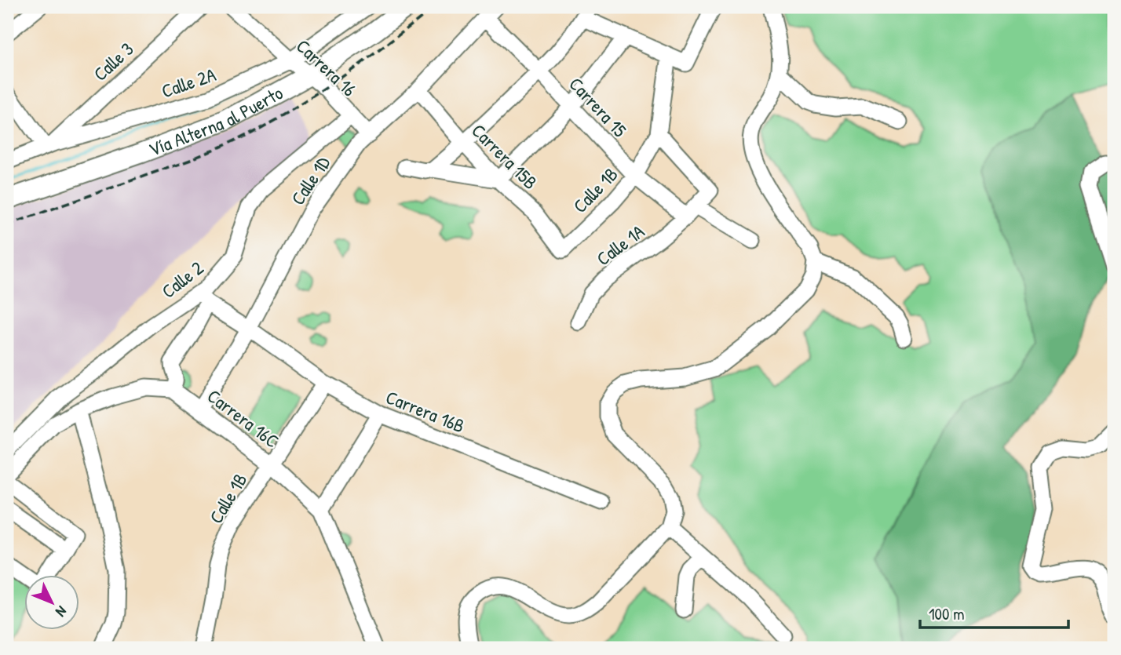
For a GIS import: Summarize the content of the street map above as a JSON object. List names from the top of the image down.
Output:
{
  "streets": {
    "main road": ["Vía Alterna al Puerto"],
    "street": [
      "Calle 3",
      "Carrera 16",
      "Calle 2A",
      "Carrera 15",
      "Carrera 15B",
      "Calle 1D",
      "Calle 1B",
      "Calle 1A",
      "Calle 2",
      "Carrera 16B",
      "Carrera 16C"
    ]
  },
  "crossings": [
    ["Calle 3", "Calle 2A"],
    ["Carrera 16", "Calle 2A"],
    ["Carrera 16", "Vía Alterna al Puerto"],
    ["Carrera 16", "Calle 1D"],
    ["Carrera 16", "Calle 2"],
    ["Calle 2A", "Vía Alterna al Puerto"],
    ["Carrera 15", "Calle 1D"],
    ["Carrera 15", "Calle 1B"],
    ["Carrera 15", "Calle 1A"],
    ["Carrera 15B", "Calle 1D"],
    ["Carrera 15B", "Calle 1B"],
    ["Calle 1D", "Carrera 16B"],
    ["Calle 1D", "Carrera 16C"],
    ["Calle 1B", "Calle 1A"],
    ["Calle 1B", "Carrera 16B"],
    ["Calle 1B", "Carrera 16C"],
    ["Calle 2", "Carrera 16B"]
  ],
  "scale_bar": "100 m",
  "north": "bottom right"
}
